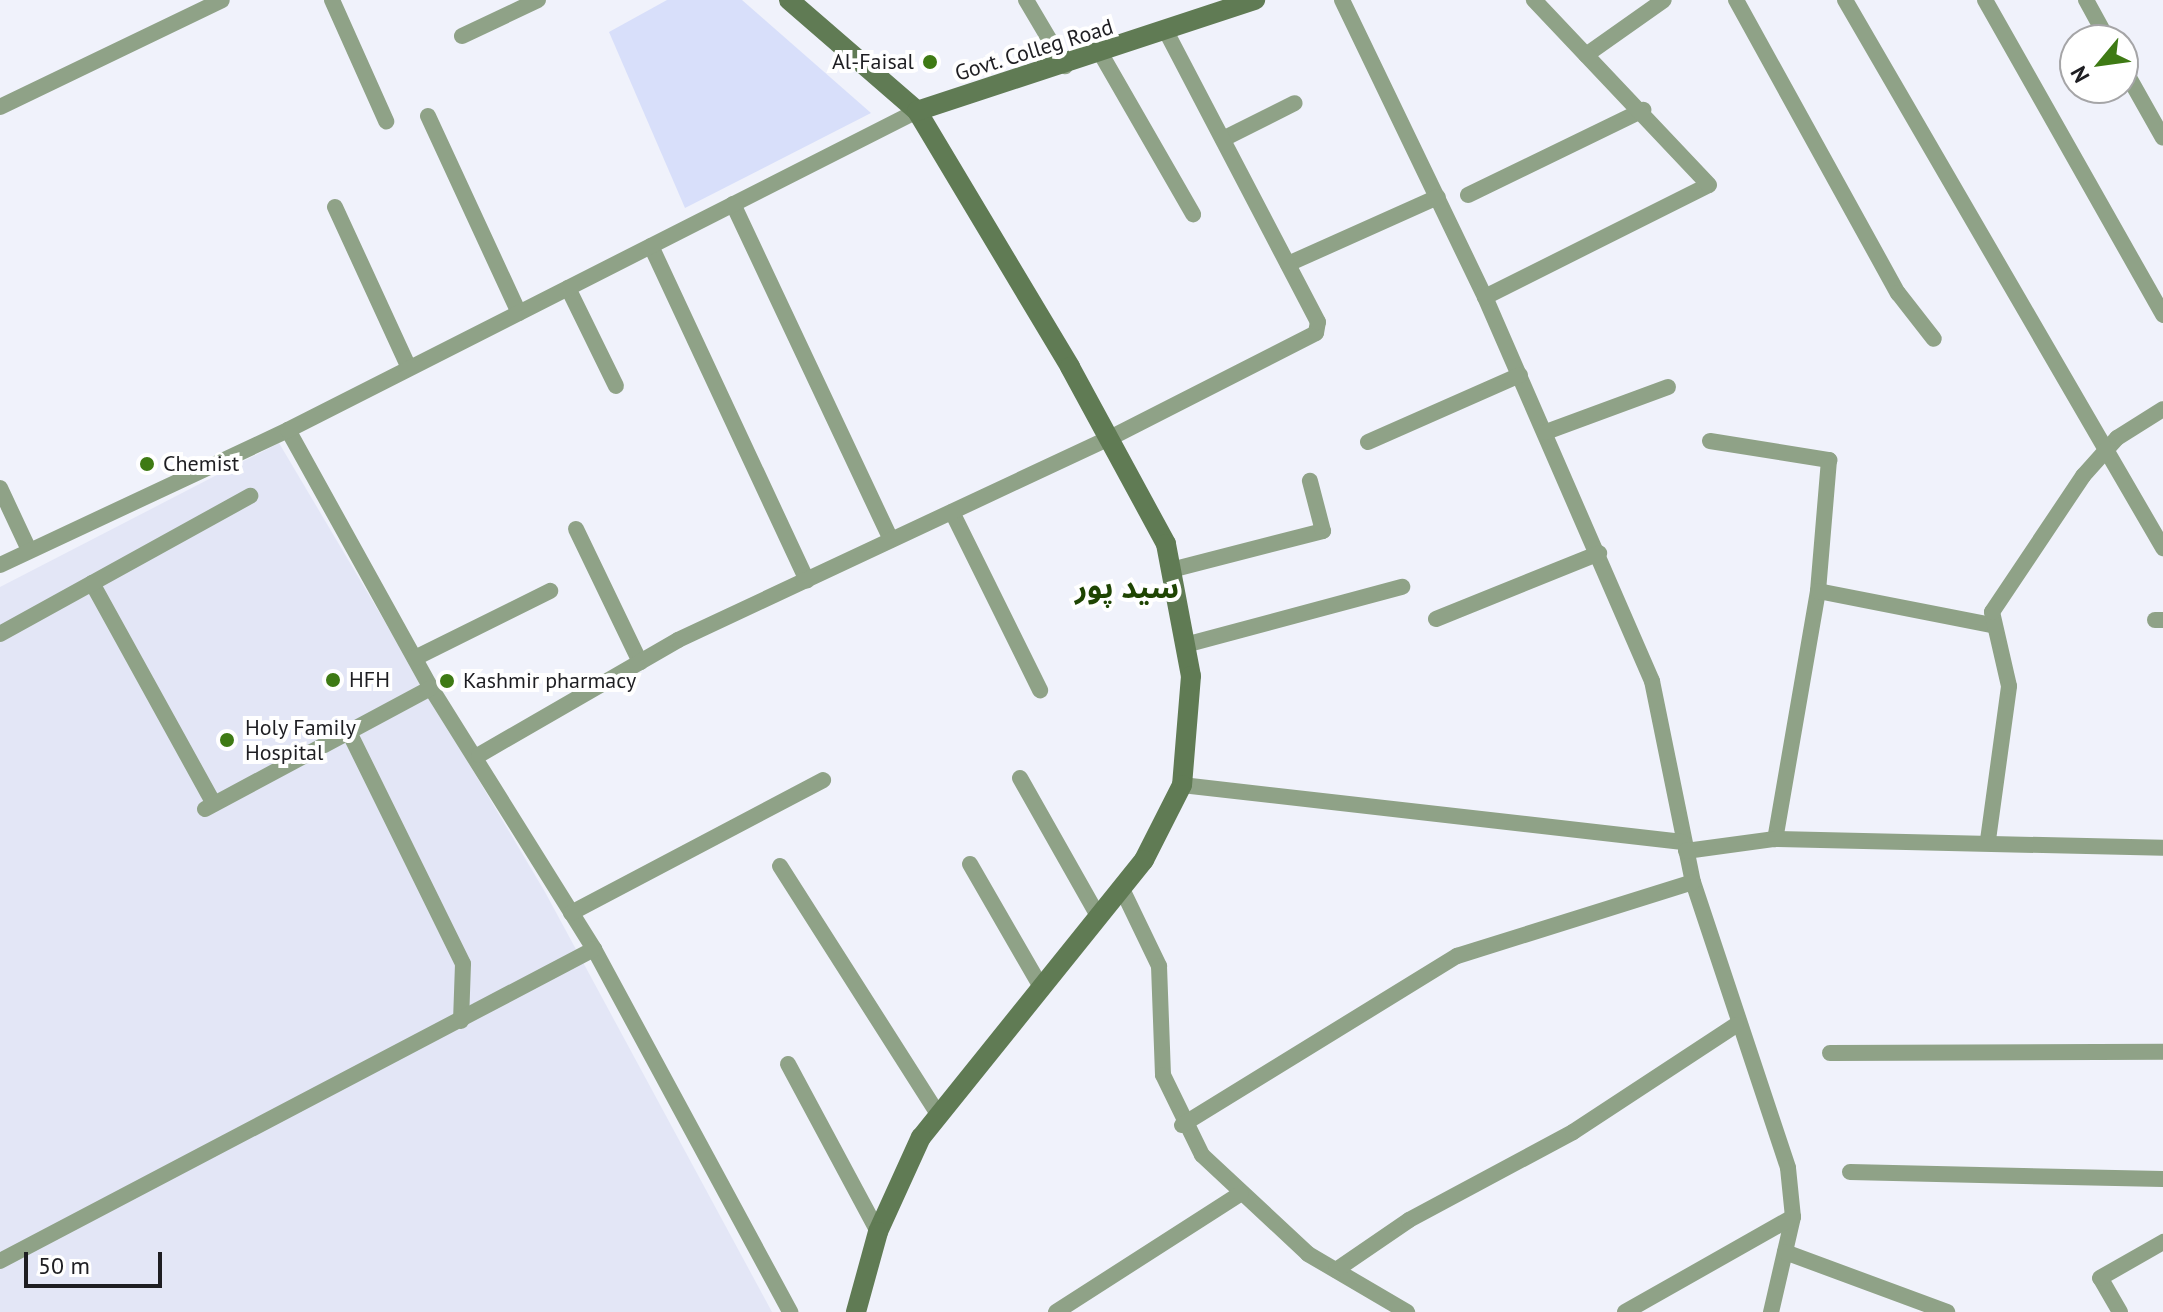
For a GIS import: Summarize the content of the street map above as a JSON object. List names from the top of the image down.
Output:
{
  "streets": {
    "main road": ["Govt. Colleg Road"]
  },
  "districts": ["سید پور"],
  "places": [
    "Al-Faisal",
    "Chemist",
    "HFH",
    "Kashmir pharmacy",
    "Holy Family Hospital"
  ],
  "scale_bar": "50 m",
  "north": "bottom left"
}
